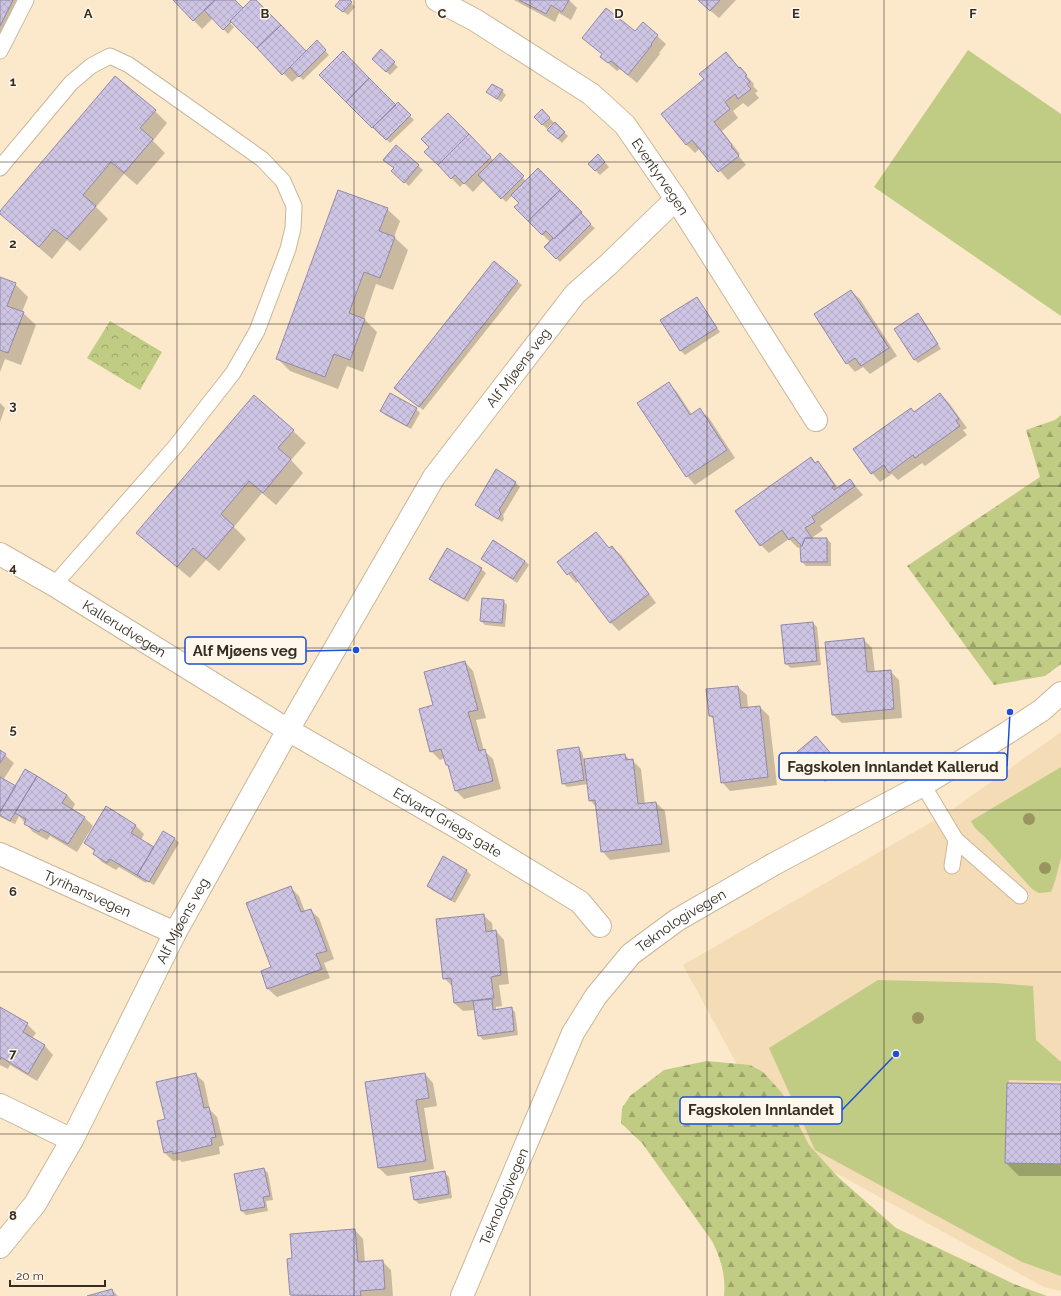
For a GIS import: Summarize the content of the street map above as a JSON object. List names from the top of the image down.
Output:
{
  "streets": {
    "street": [
      "Eventyrvegen",
      "Alf Mjøens veg",
      "Kallerudvegen",
      "Edvard Griegs gate",
      "Tyrihansvegen",
      "Teknologivegen"
    ]
  },
  "crossings": [
    ["Eventyrvegen", "Alf Mjøens veg"],
    ["Alf Mjøens veg", "Kallerudvegen"],
    ["Alf Mjøens veg", "Edvard Griegs gate"],
    ["Alf Mjøens veg", "Tyrihansvegen"],
    ["Kallerudvegen", "Edvard Griegs gate"]
  ],
  "places": ["Alf Mjøens veg", "Fagskolen Innlandet Kallerud", "Fagskolen Innlandet"],
  "scale_bar": "20 m",
  "grid": {
    "columns": [
      "A",
      "B",
      "C",
      "D",
      "E",
      "F"
    ],
    "rows": [
      "1",
      "2",
      "3",
      "4",
      "5",
      "6",
      "7",
      "8"
    ]
  }
}
